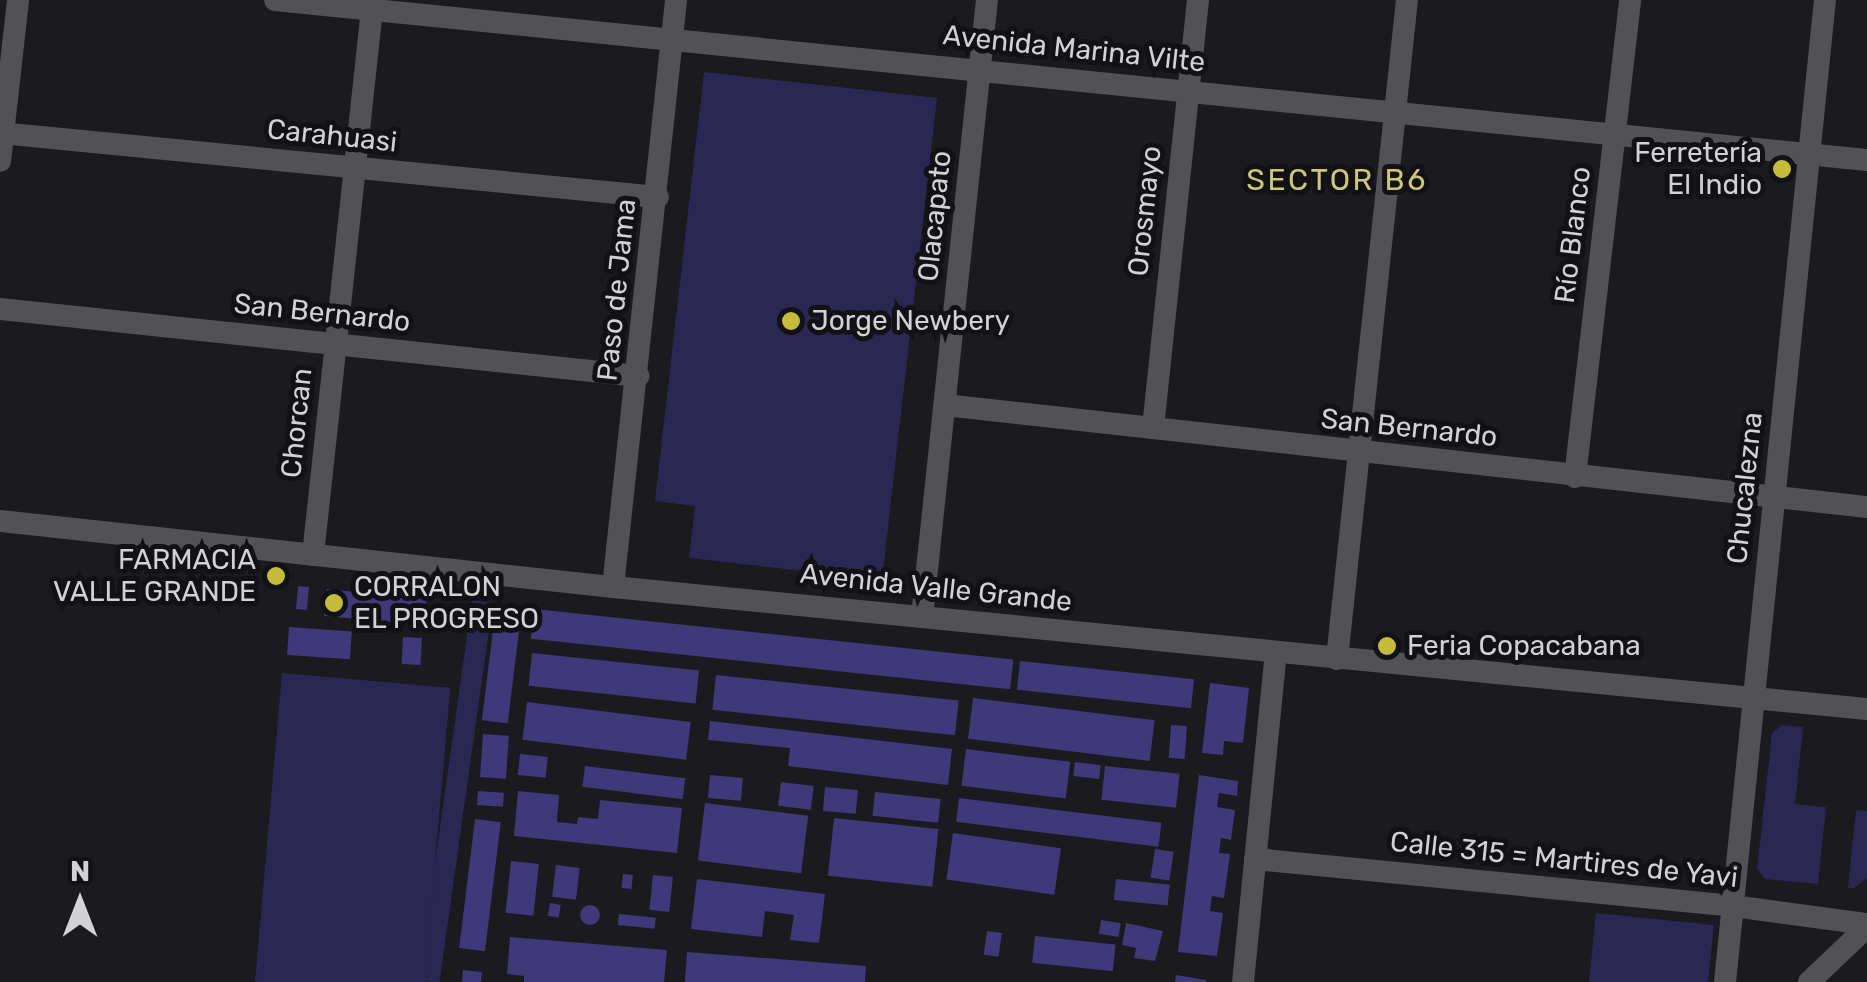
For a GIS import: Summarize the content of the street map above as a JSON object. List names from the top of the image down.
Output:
{
  "streets": {
    "street": [
      "Avenida Marina Vilte",
      "Carahuasi",
      "Orosmayo",
      "Olacapato",
      "Río Blanco",
      "Paso de Jama",
      "San Bernardo",
      "Chorcan",
      "Chucalezna",
      "Avenida Valle Grande",
      "Calle 315 = Martires de Yavi"
    ]
  },
  "crossings": [
    ["Avenida Marina Vilte", "Orosmayo"],
    ["Avenida Marina Vilte", "Olacapato"],
    ["Avenida Marina Vilte", "Río Blanco"],
    ["Avenida Marina Vilte", "Paso de Jama"],
    ["Avenida Marina Vilte", "Chorcan"],
    ["Avenida Marina Vilte", "Chucalezna"],
    ["Carahuasi", "Paso de Jama"],
    ["Carahuasi", "Chorcan"],
    ["Orosmayo", "San Bernardo"],
    ["Olacapato", "San Bernardo"],
    ["Olacapato", "Avenida Valle Grande"],
    ["Río Blanco", "San Bernardo"],
    ["Paso de Jama", "San Bernardo"],
    ["Paso de Jama", "Avenida Valle Grande"],
    ["San Bernardo", "Chorcan"],
    ["San Bernardo", "Chucalezna"],
    ["Chorcan", "Avenida Valle Grande"],
    ["Chucalezna", "Avenida Valle Grande"],
    ["Chucalezna", "Calle 315 = Martires de Yavi"]
  ],
  "districts": ["SECTOR B6"],
  "places": [
    "Ferretería El Indio",
    "Jorge Newbery",
    "FARMACIA VALLE GRANDE",
    "CORRALON EL PROGRESO",
    "Feria Copacabana"
  ],
  "north": "top"
}
